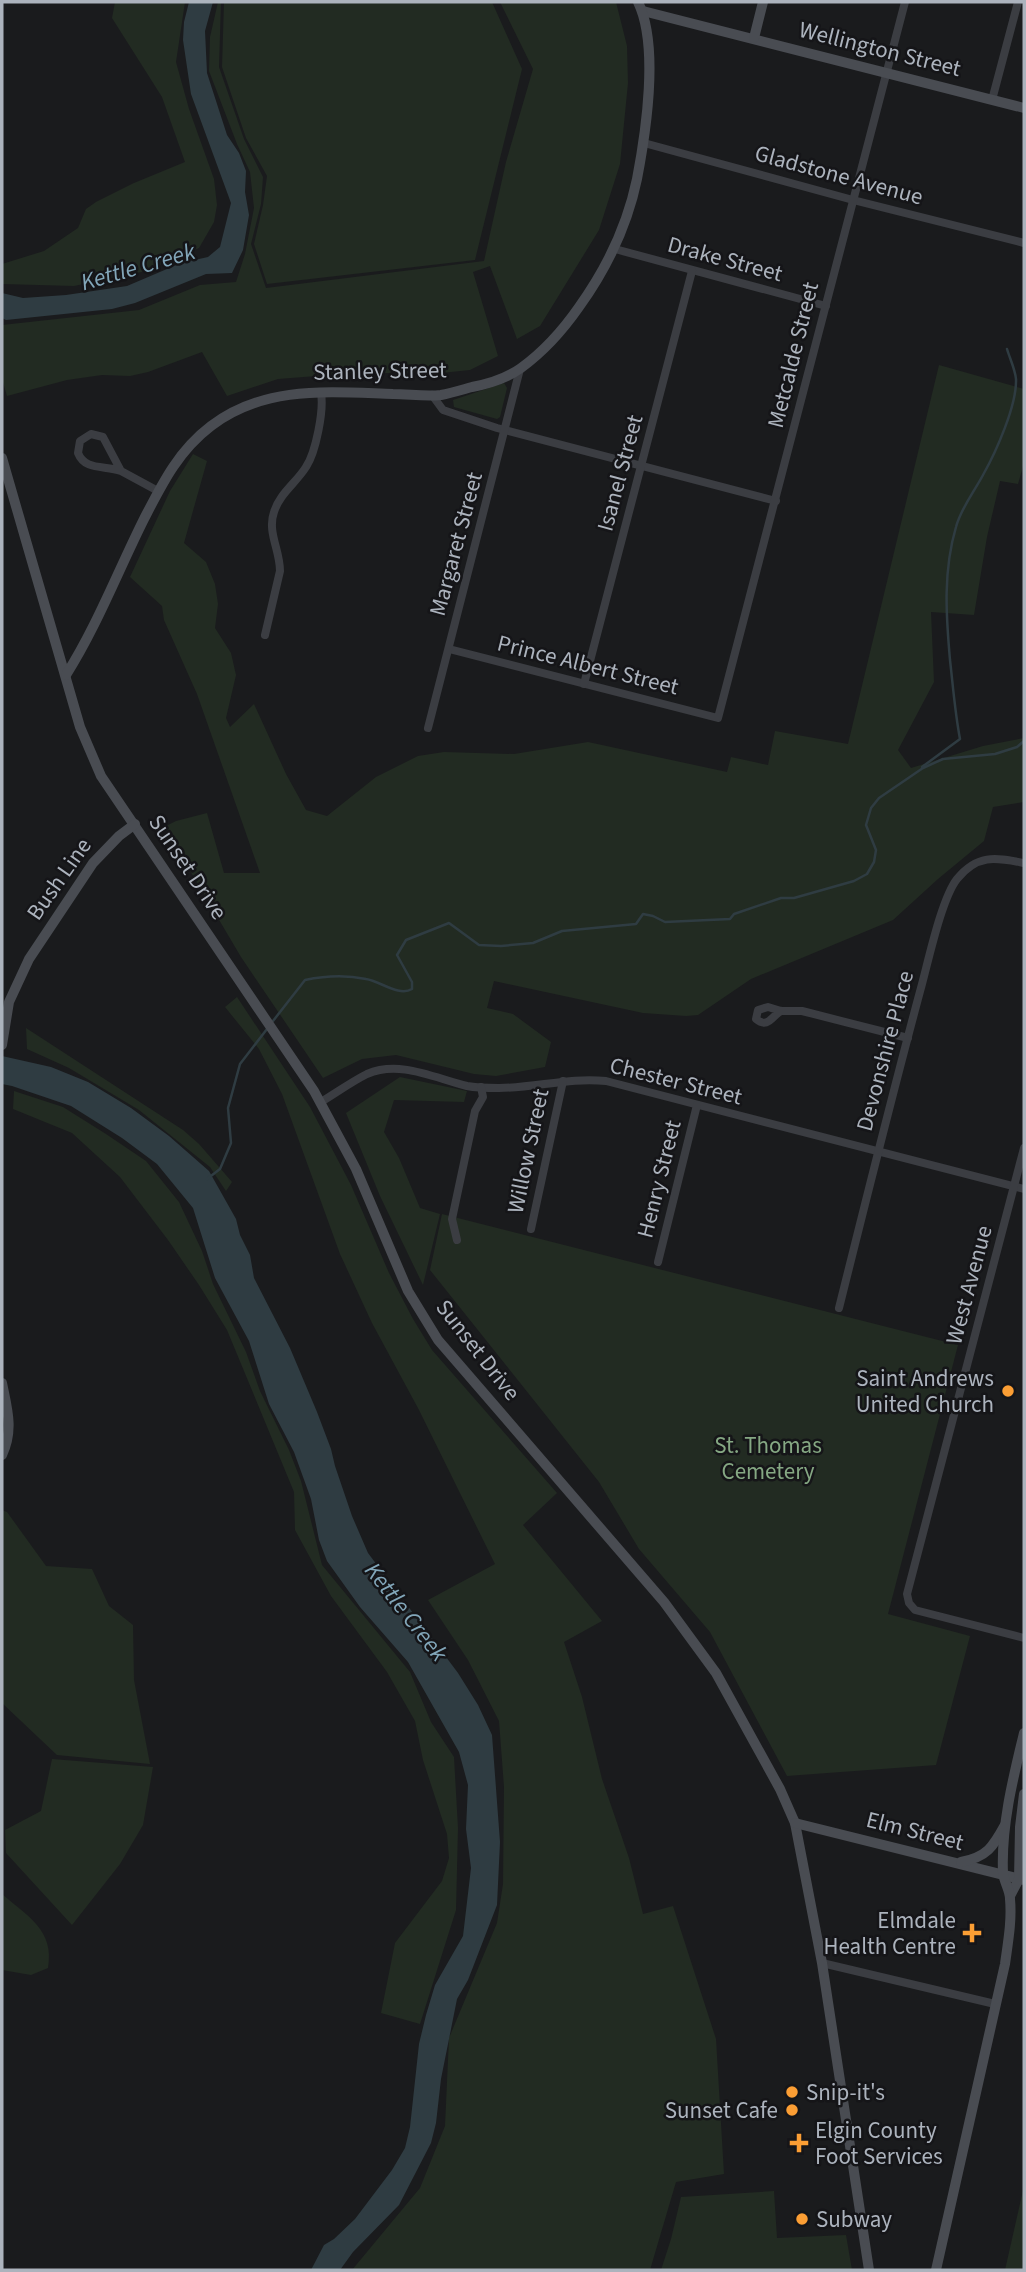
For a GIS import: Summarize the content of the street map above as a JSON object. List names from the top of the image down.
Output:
{
  "streets": {
    "street": [
      "Wellington Street",
      "Gladstone Avenue",
      "Drake Street",
      "Metcalde Street",
      "Stanley Street",
      "Isanel Street",
      "Margaret Street",
      "Prince Albert Street",
      "Sunset Drive",
      "Bush Line",
      "Devonshire Place",
      "Chester Street",
      "Willow Street",
      "Henry Street",
      "West Avenue",
      "Elm Street"
    ]
  },
  "crossings": [
    ["Wellington Street", "Metcalde Street"],
    ["Wellington Street", "Stanley Street"],
    ["Gladstone Avenue", "Metcalde Street"],
    ["Gladstone Avenue", "Stanley Street"],
    ["Drake Street", "Metcalde Street"],
    ["Drake Street", "Stanley Street"],
    ["Drake Street", "Isanel Street"],
    ["Metcalde Street", "Prince Albert Street"],
    ["Stanley Street", "Margaret Street"],
    ["Stanley Street", "Sunset Drive"],
    ["Isanel Street", "Prince Albert Street"],
    ["Margaret Street", "Prince Albert Street"],
    ["Sunset Drive", "Bush Line"],
    ["Sunset Drive", "Chester Street"],
    ["Sunset Drive", "Elm Street"],
    ["Devonshire Place", "Chester Street"],
    ["Chester Street", "Willow Street"],
    ["Chester Street", "Henry Street"],
    ["Chester Street", "West Avenue"]
  ],
  "water": ["Kettle Creek"],
  "parks": ["St. Thomas Cemetery"],
  "places": {
    "other": [
      "Saint Andrews United Church",
      "Snip-it's",
      "Sunset Cafe",
      "Subway"
    ],
    "health": ["Elmdale Health Centre", "Elgin County Foot Services"]
  }
}
